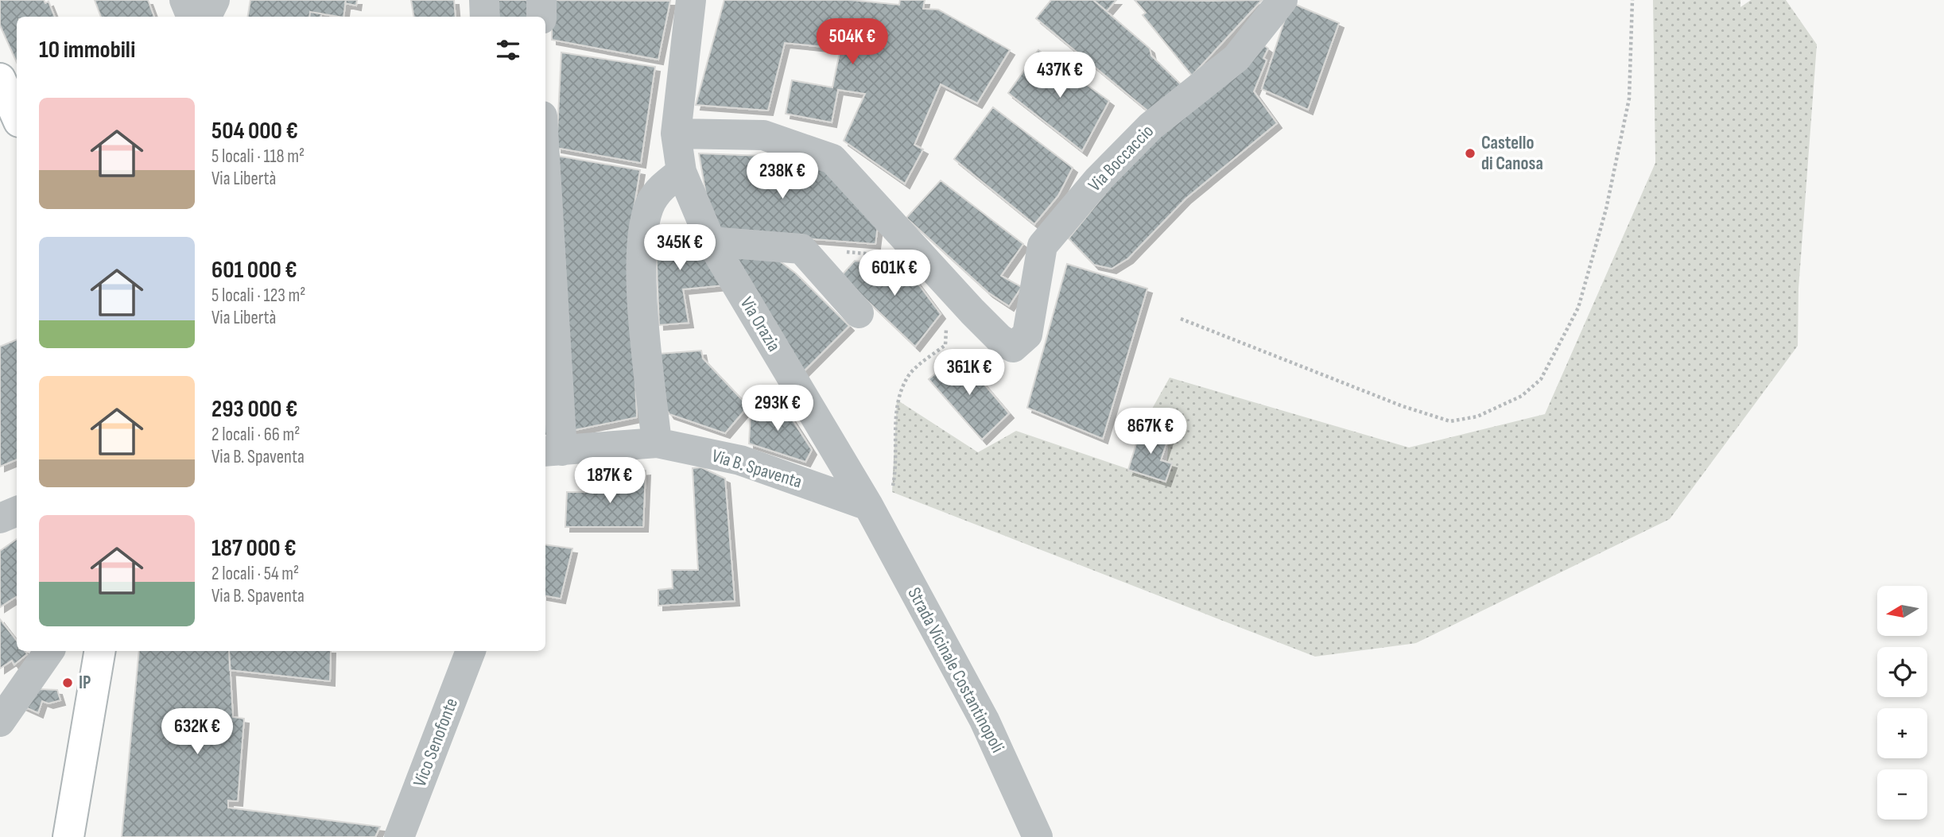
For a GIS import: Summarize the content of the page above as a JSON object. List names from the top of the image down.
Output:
{
  "streets": {
    "street": [
      "Via Boccaccio",
      "Via Orazia",
      "Via B. Spaventa",
      "Strada Vicinale Costantinopoli",
      "Vico Senofonte"
    ]
  },
  "crossings": [
    ["Via Orazia", "Via B. Spaventa"],
    ["Via Orazia", "Strada Vicinale Costantinopoli"],
    ["Via B. Spaventa", "Strada Vicinale Costantinopoli"]
  ],
  "places": ["Castello di Canosa", "IP"],
  "north": "left",
  "page": {
    "heading": "10 immobili",
    "price": [
      "504K €",
      "437K €",
      "238K €",
      "345K €",
      "601K €",
      "361K €",
      "293K €",
      "867K €",
      "187K €",
      "632K €"
    ],
    "list": [
      {
        "name": "504 000 €",
        "note": "5 locali · 118 m² · Via Libertà"
      },
      {
        "name": "601 000 €",
        "note": "5 locali · 123 m² · Via Libertà"
      },
      {
        "name": "293 000 €",
        "note": "2 locali · 66 m² · Via B. Spaventa"
      },
      {
        "name": "187 000 €",
        "note": "2 locali · 54 m² · Via B. Spaventa"
      }
    ],
    "map_buttons": ["+", "−"]
  }
}
